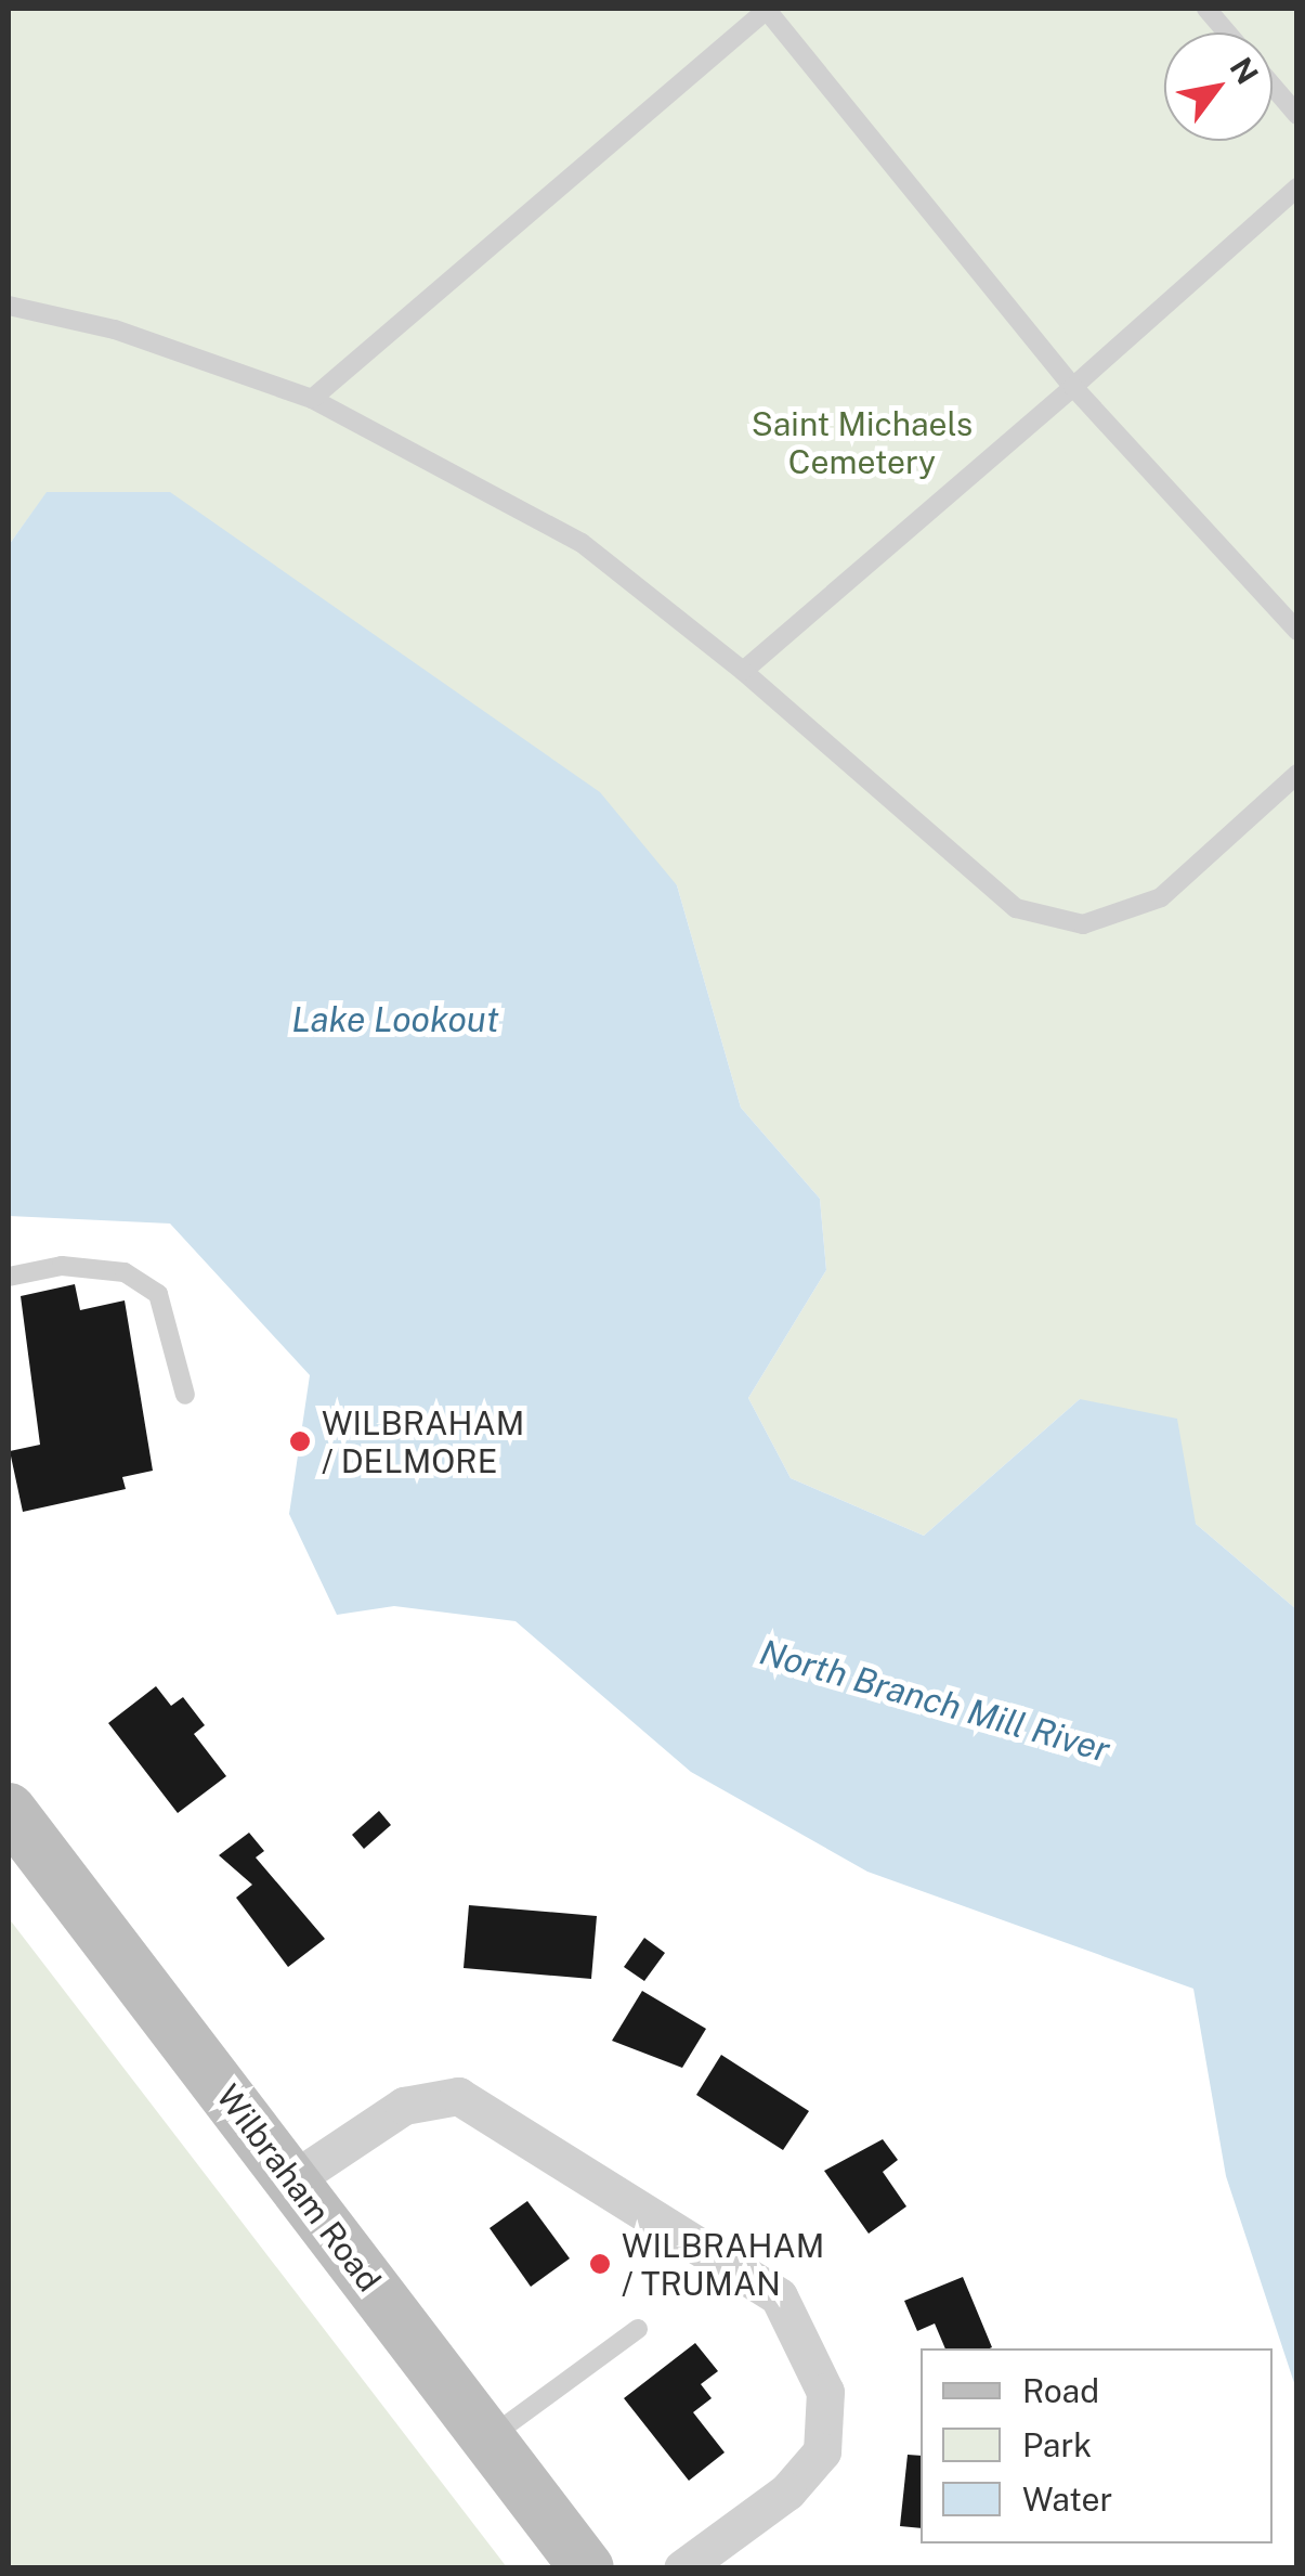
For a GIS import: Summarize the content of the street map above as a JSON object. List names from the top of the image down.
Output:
{
  "streets": {
    "main road": ["Wilbraham Road"]
  },
  "water": ["Lake Lookout", "North Branch Mill River"],
  "parks": ["Saint Michaels Cemetery"],
  "places": ["WILBRAHAM / DELMORE", "WILBRAHAM / TRUMAN"],
  "legend": ["Road", "Park", "Water"],
  "north": "top right"
}
